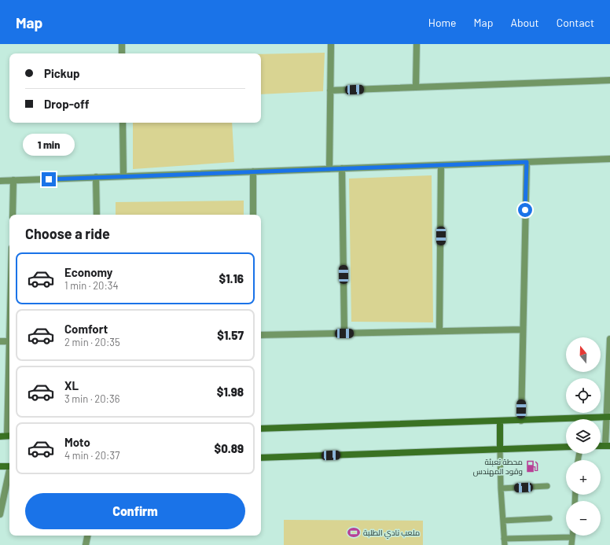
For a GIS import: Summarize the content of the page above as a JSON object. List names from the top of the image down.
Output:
{
  "places": {
    "fuel station": ["محطة تعبئة وقود المهندس"],
    "sports": ["ملعب نادي الطلبة"]
  },
  "north": "top",
  "page": {
    "header": "Map",
    "nav": [
      "Home",
      "Map",
      "About",
      "Contact"
    ],
    "banner": ["Pickup", "Drop-off"],
    "bubble": "1 min",
    "heading": "Choose a ride",
    "list": [
      {
        "name": "Economy",
        "note": "1 min · 20:34",
        "value": "$1.16"
      },
      {
        "name": "Comfort",
        "note": "2 min · 20:35",
        "value": "$1.57"
      },
      {
        "name": "XL",
        "note": "3 min · 20:36",
        "value": "$1.98"
      },
      {
        "name": "Moto",
        "note": "4 min · 20:37",
        "value": "$0.89"
      }
    ],
    "map_buttons": ["+", "−"],
    "buttons": "Confirm"
  }
}
